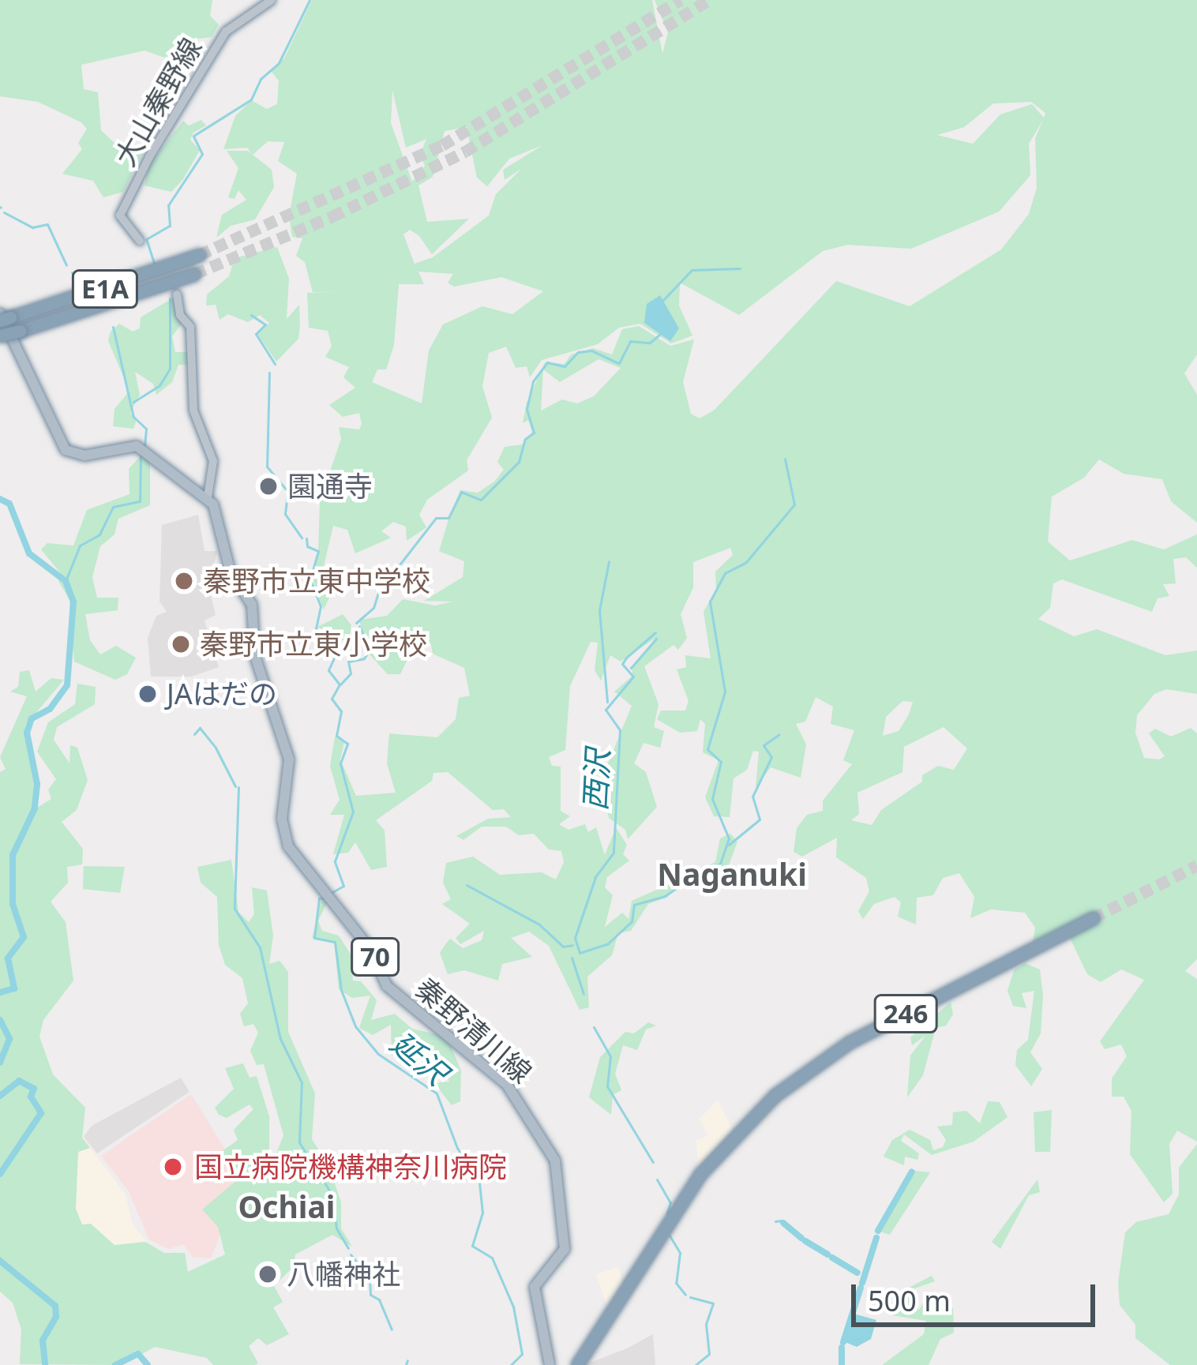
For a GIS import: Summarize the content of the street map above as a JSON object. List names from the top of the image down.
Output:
{
  "streets": {
    "highway": ["E1A", "246"],
    "main road": ["大山秦野線", "70", "秦野清川線"]
  },
  "districts": ["Naganuki", "Ochiai"],
  "water": ["西沢", "延沢"],
  "places": [
    "園通寺",
    "秦野市立東中学校",
    "秦野市立東小学校",
    "JAはだの",
    "国立病院機構神奈川病院",
    "八幡神社"
  ],
  "scale_bar": "500 m"
}
